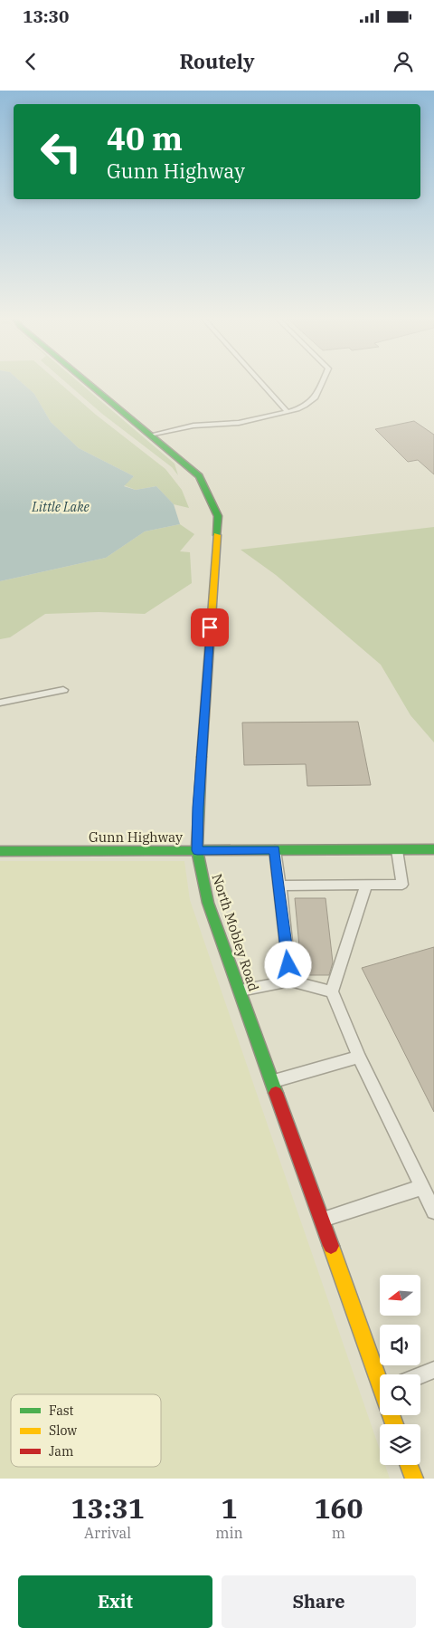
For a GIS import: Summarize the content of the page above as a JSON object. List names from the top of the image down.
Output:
{
  "streets": {
    "street": ["Gunn Highway", "North Mobley Road"]
  },
  "crossings": [
    ["Gunn Highway", "North Mobley Road"]
  ],
  "water": ["Little Lake"],
  "legend": ["Fast", "Slow", "Jam"],
  "north": "left",
  "page": {
    "status": "13:30",
    "header": "Routely",
    "turn": ["40 m", "Gunn Highway"],
    "eta": [
      "13:31",
      "Arrival",
      "1",
      "min",
      "160",
      "m"
    ],
    "buttons": ["Exit", "Share"]
  }
}
